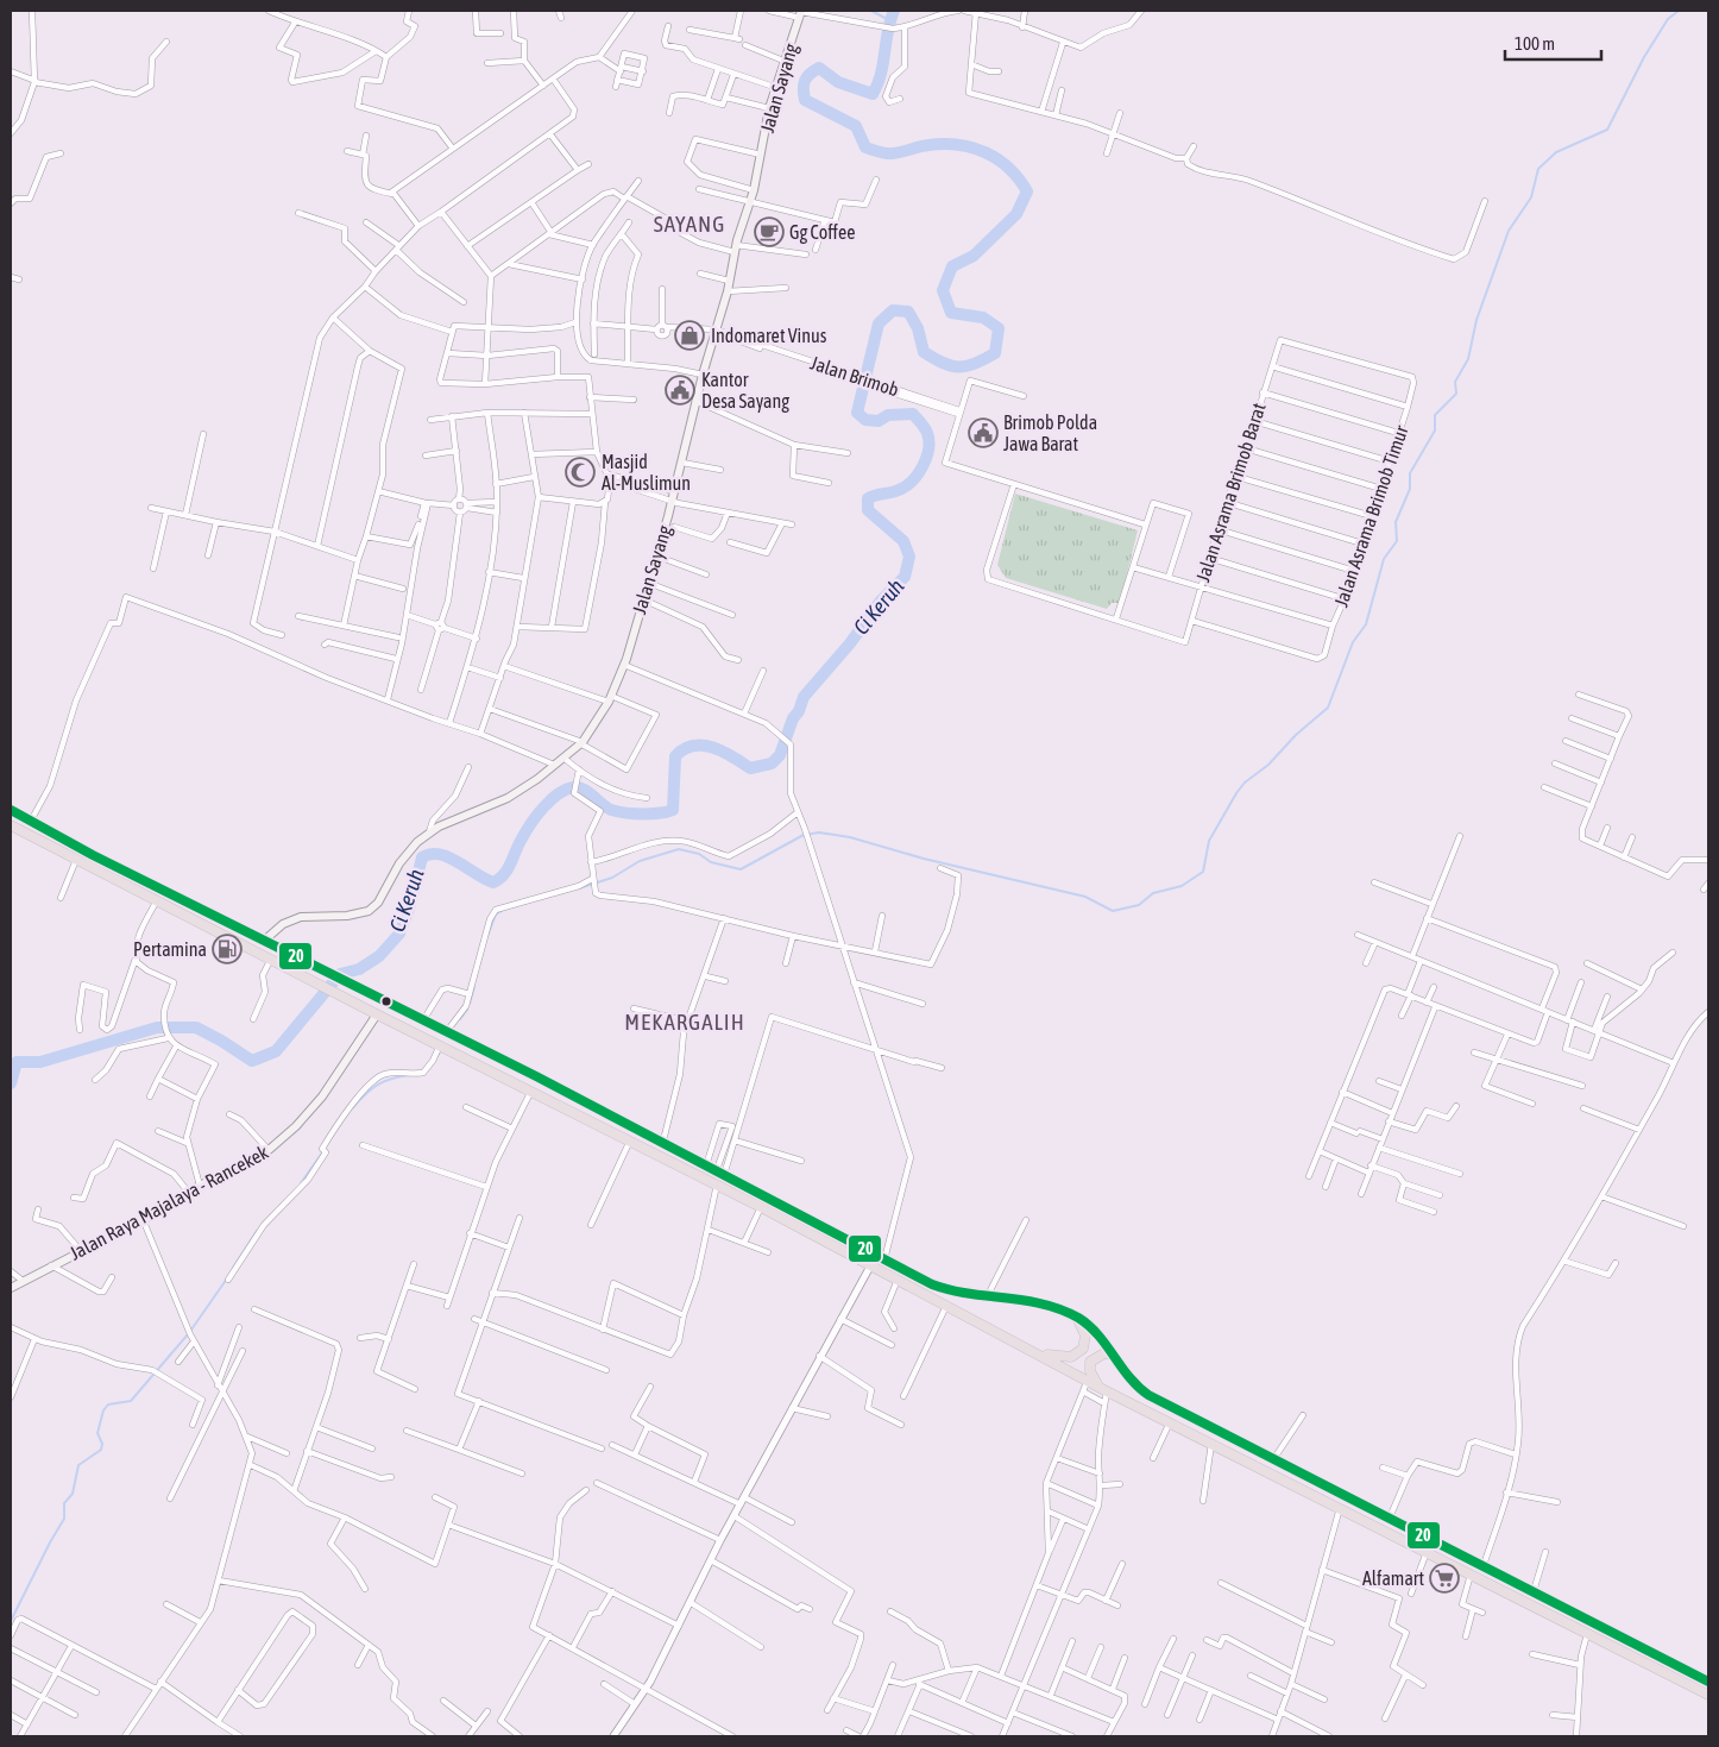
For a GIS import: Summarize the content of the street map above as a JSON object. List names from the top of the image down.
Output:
{
  "streets": {
    "main road": ["Jalan Sayang", "Jalan Raya Majalaya - Rancekek"],
    "street": ["Jalan Brimob", "Jalan Asrama Brimob Barat", "Jalan Asrama Brimob Timur"]
  },
  "crossings": [
    ["Jalan Sayang", "Jalan Brimob"],
    ["Jalan Asrama Brimob Barat", "Jalan Asrama Brimob Timur"]
  ],
  "districts": ["SAYANG", "MEKARGALIH"],
  "water": ["Ci Keruh"],
  "places": {
    "cafe": ["Gg Coffee"],
    "shop": ["Indomaret Vinus"],
    "public building": ["Kantor Desa Sayang", "Brimob Polda Jawa Barat"],
    "mosque": ["Masjid Al-Muslimun"],
    "fuel station": ["Pertamina"],
    "supermarket": ["Alfamart"]
  },
  "lines": ["transit line 20"],
  "scale_bar": "100 m"
}
